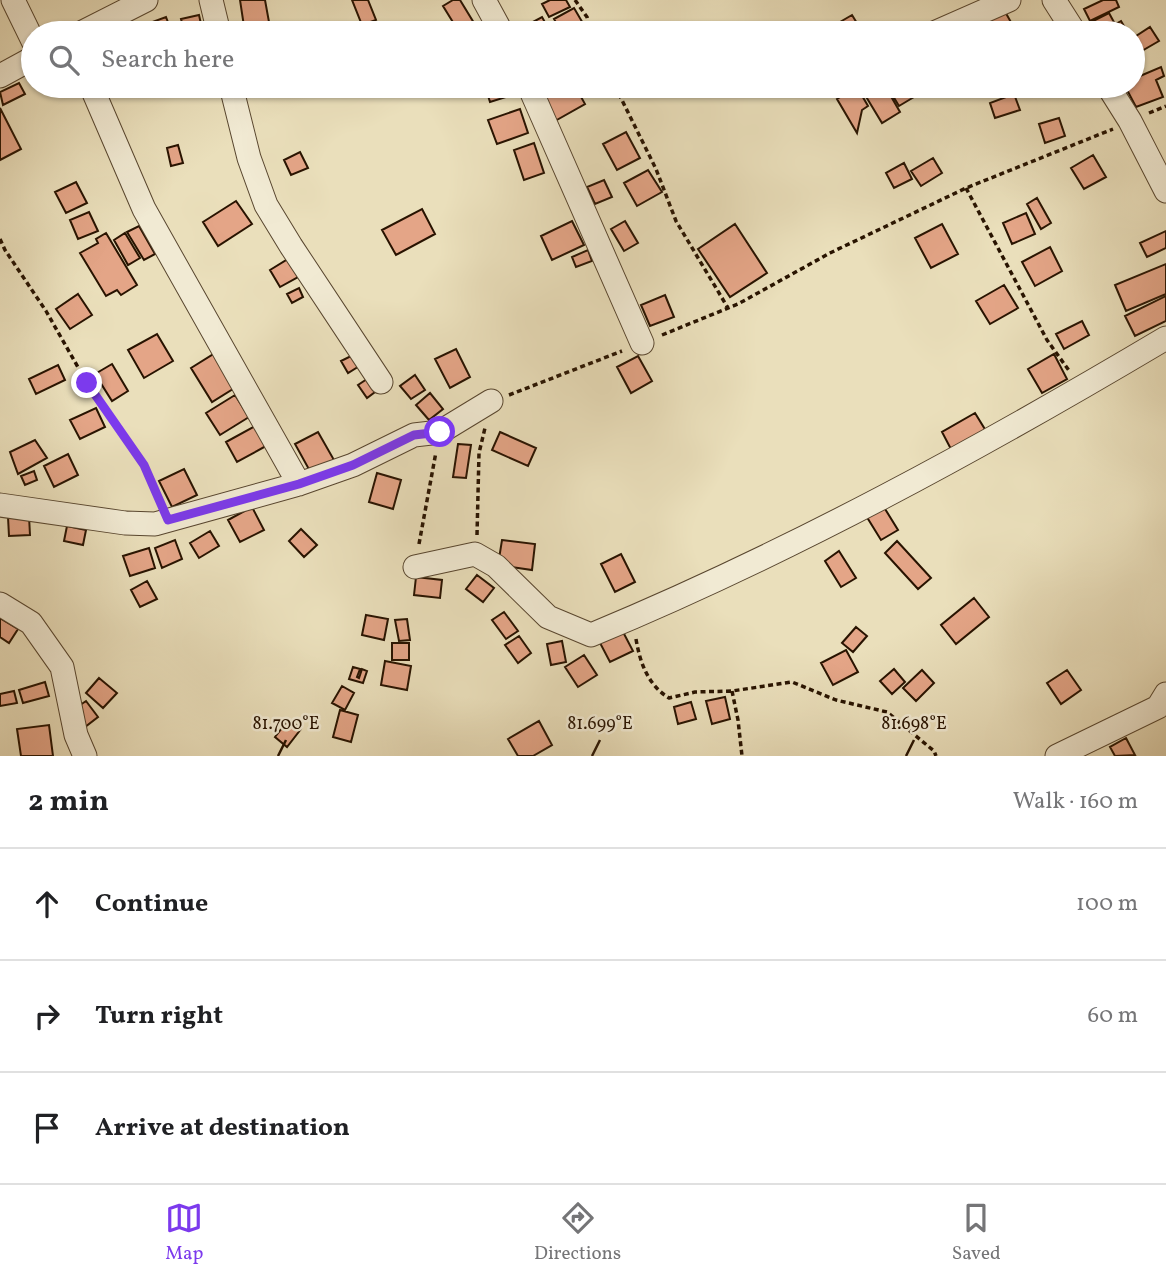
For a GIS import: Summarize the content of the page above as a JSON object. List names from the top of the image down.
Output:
{
  "page": {
    "search": "Search here",
    "heading": ["2 min", "Walk · 160 m"],
    "list": [
      ["Continue", "100 m"],
      ["Turn right", "60 m"],
      "Arrive at destination"
    ],
    "nav": ["Map", "Directions", "Saved"]
  },
  "coordinates": ["81.700°E", "81.699°E", "81.698°E"]
}
